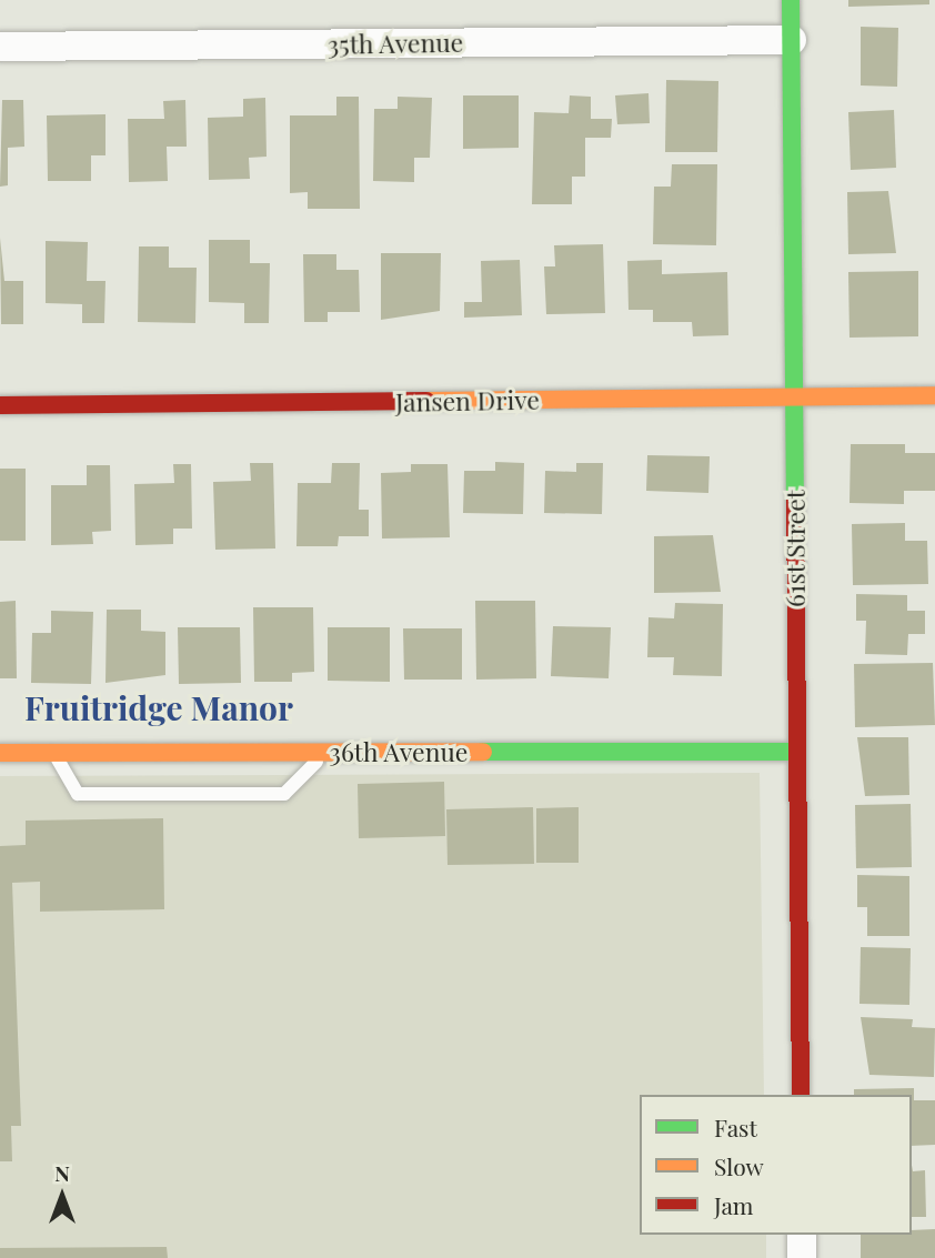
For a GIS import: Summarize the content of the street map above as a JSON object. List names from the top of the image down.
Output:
{
  "streets": {
    "street": [
      "35th Avenue",
      "Jansen Drive",
      "61st Street",
      "36th Avenue"
    ]
  },
  "crossings": [
    ["35th Avenue", "61st Street"],
    ["Jansen Drive", "61st Street"],
    ["61st Street", "36th Avenue"]
  ],
  "districts": ["Fruitridge Manor"],
  "legend": ["Fast", "Slow", "Jam"],
  "north": "top"
}
